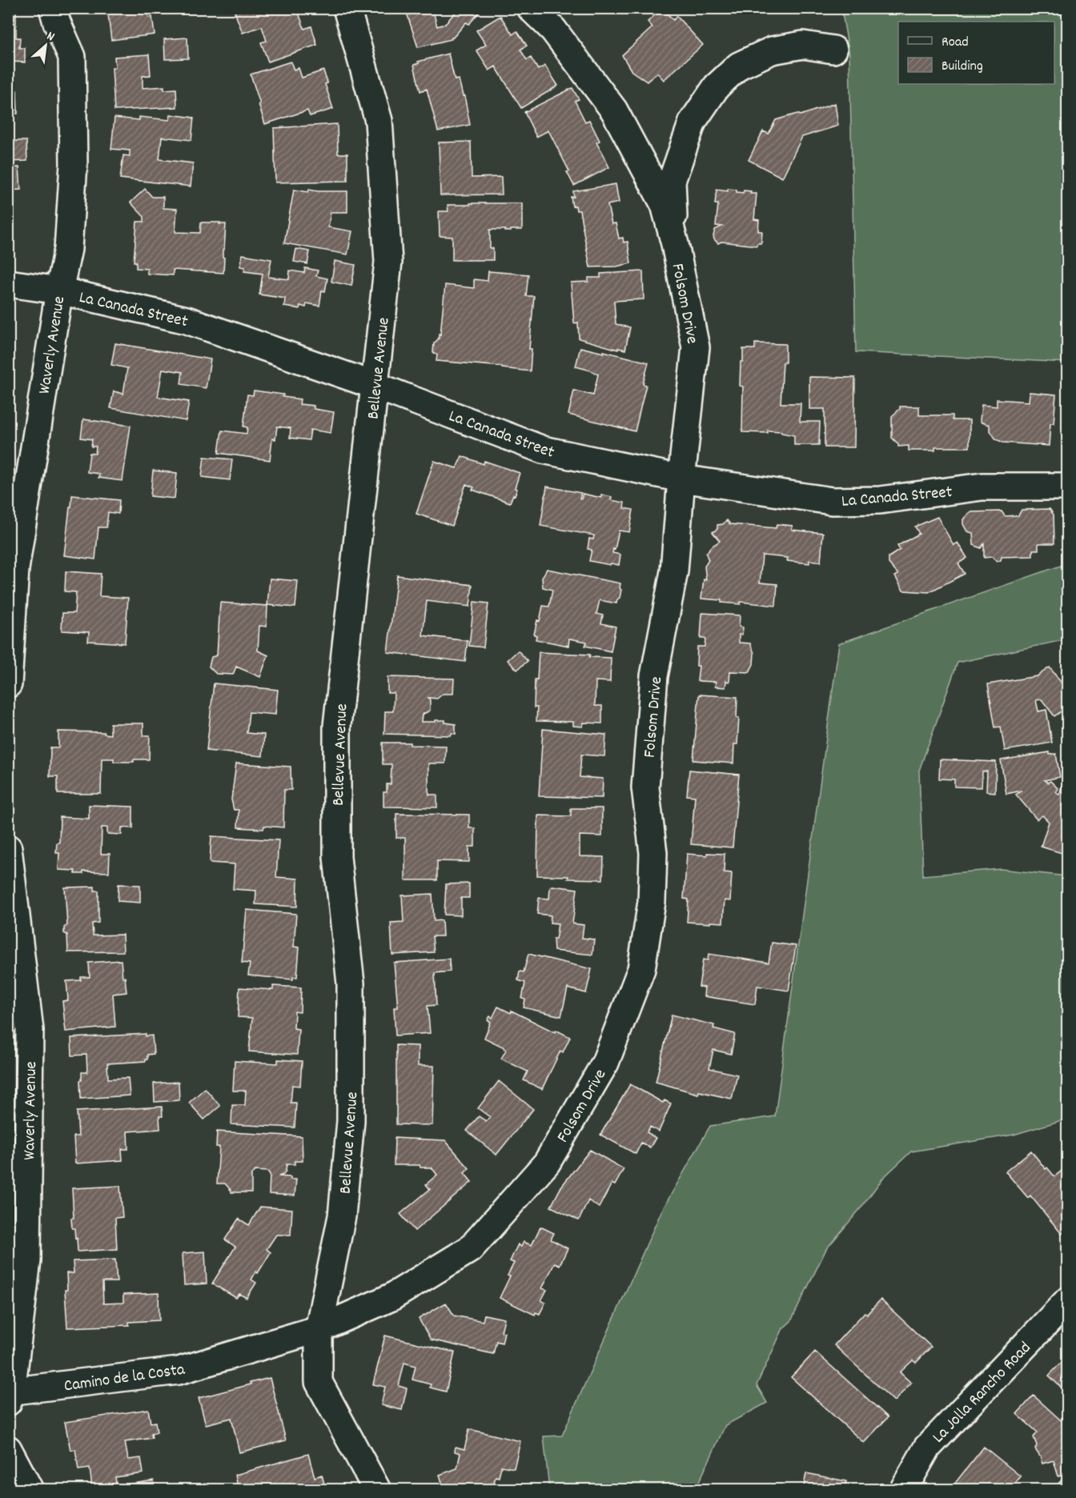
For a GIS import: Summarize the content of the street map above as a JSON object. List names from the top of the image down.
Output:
{
  "streets": {
    "street": [
      "Folsom Drive",
      "La Canada Street",
      "Waverly Avenue",
      "Bellevue Avenue",
      "Camino de la Costa",
      "La Jolla Rancho Road"
    ]
  },
  "crossings": [
    ["Folsom Drive", "La Canada Street"],
    ["Folsom Drive", "Bellevue Avenue"],
    ["Folsom Drive", "Camino de la Costa"],
    ["La Canada Street", "Waverly Avenue"],
    ["La Canada Street", "Bellevue Avenue"],
    ["Waverly Avenue", "Camino de la Costa"],
    ["Bellevue Avenue", "Camino de la Costa"]
  ],
  "legend": ["Road", "Building"],
  "north": "top right"
}
